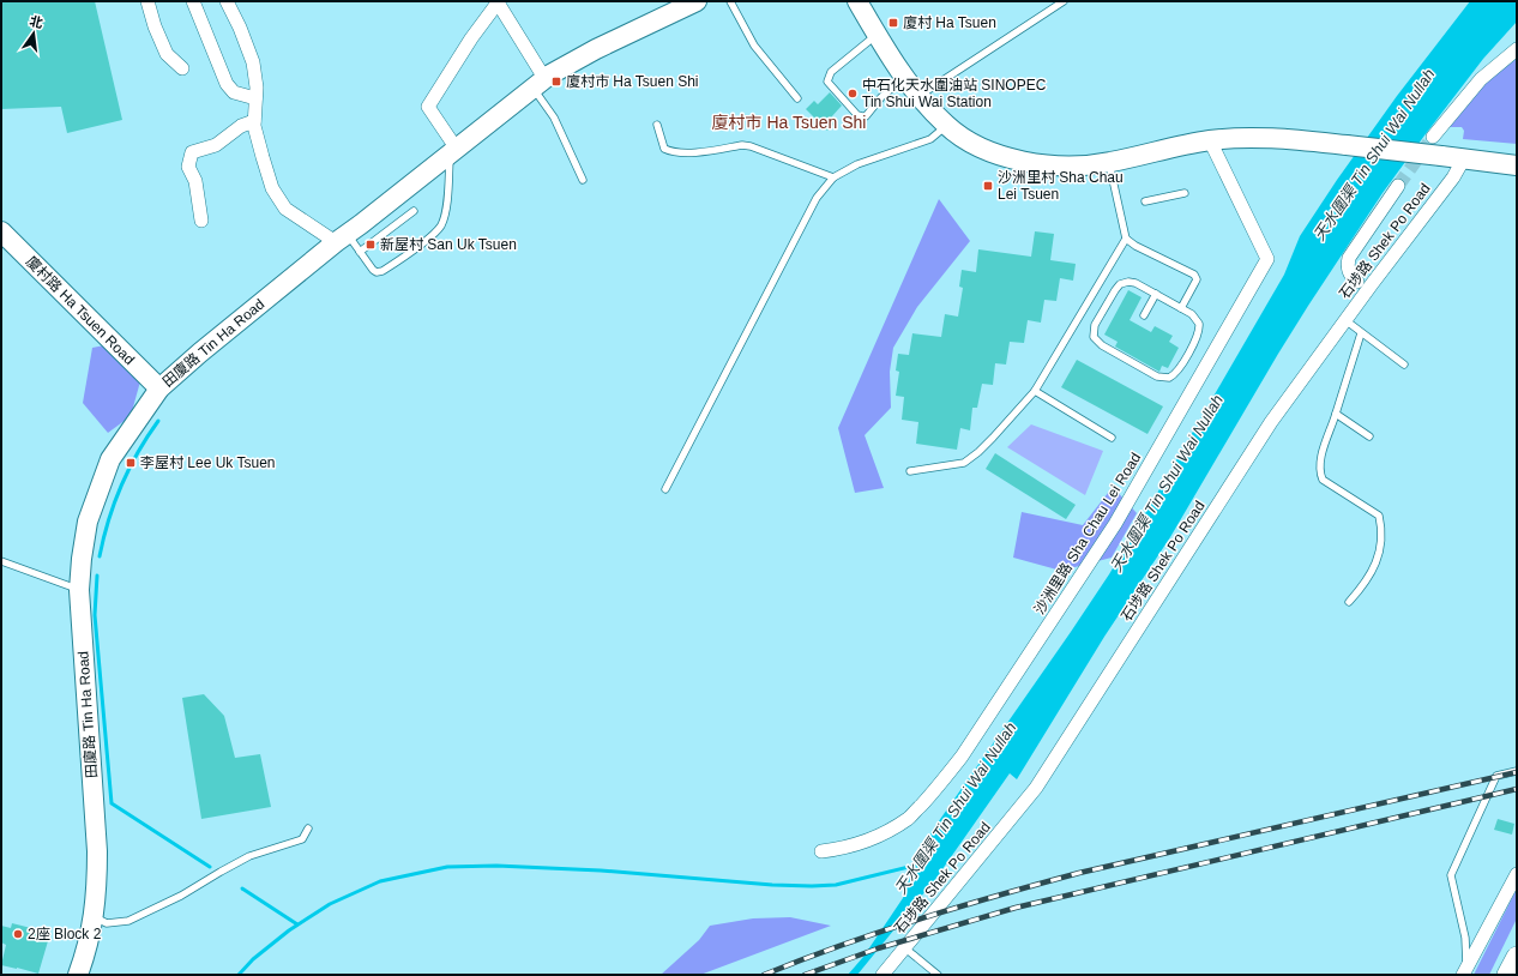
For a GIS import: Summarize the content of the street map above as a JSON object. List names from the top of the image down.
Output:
{
  "streets": {
    "street": [
      "石埗路 Shek Po Road",
      "廈村路 Ha Tsuen Road",
      "田廈路 Tin Ha Road",
      "沙洲里路 Sha Chau Lei Road"
    ]
  },
  "crossings": [
    ["廈村路 Ha Tsuen Road", "田廈路 Tin Ha Road"]
  ],
  "districts": ["廈村市 Ha Tsuen Shi"],
  "water": ["天水圍渠 Tin Shui Wai Nullah"],
  "places": {
    "transit": [
      "廈村 Ha Tsuen",
      "廈村市 Ha Tsuen Shi",
      "沙洲里村 Sha Chau Lei Tsuen",
      "新屋村 San Uk Tsuen",
      "李屋村 Lee Uk Tsuen"
    ],
    "other": ["中石化天水圍油站 SINOPEC Tin Shui Wai Station", "2座 Block 2"]
  },
  "north": "top"
}
